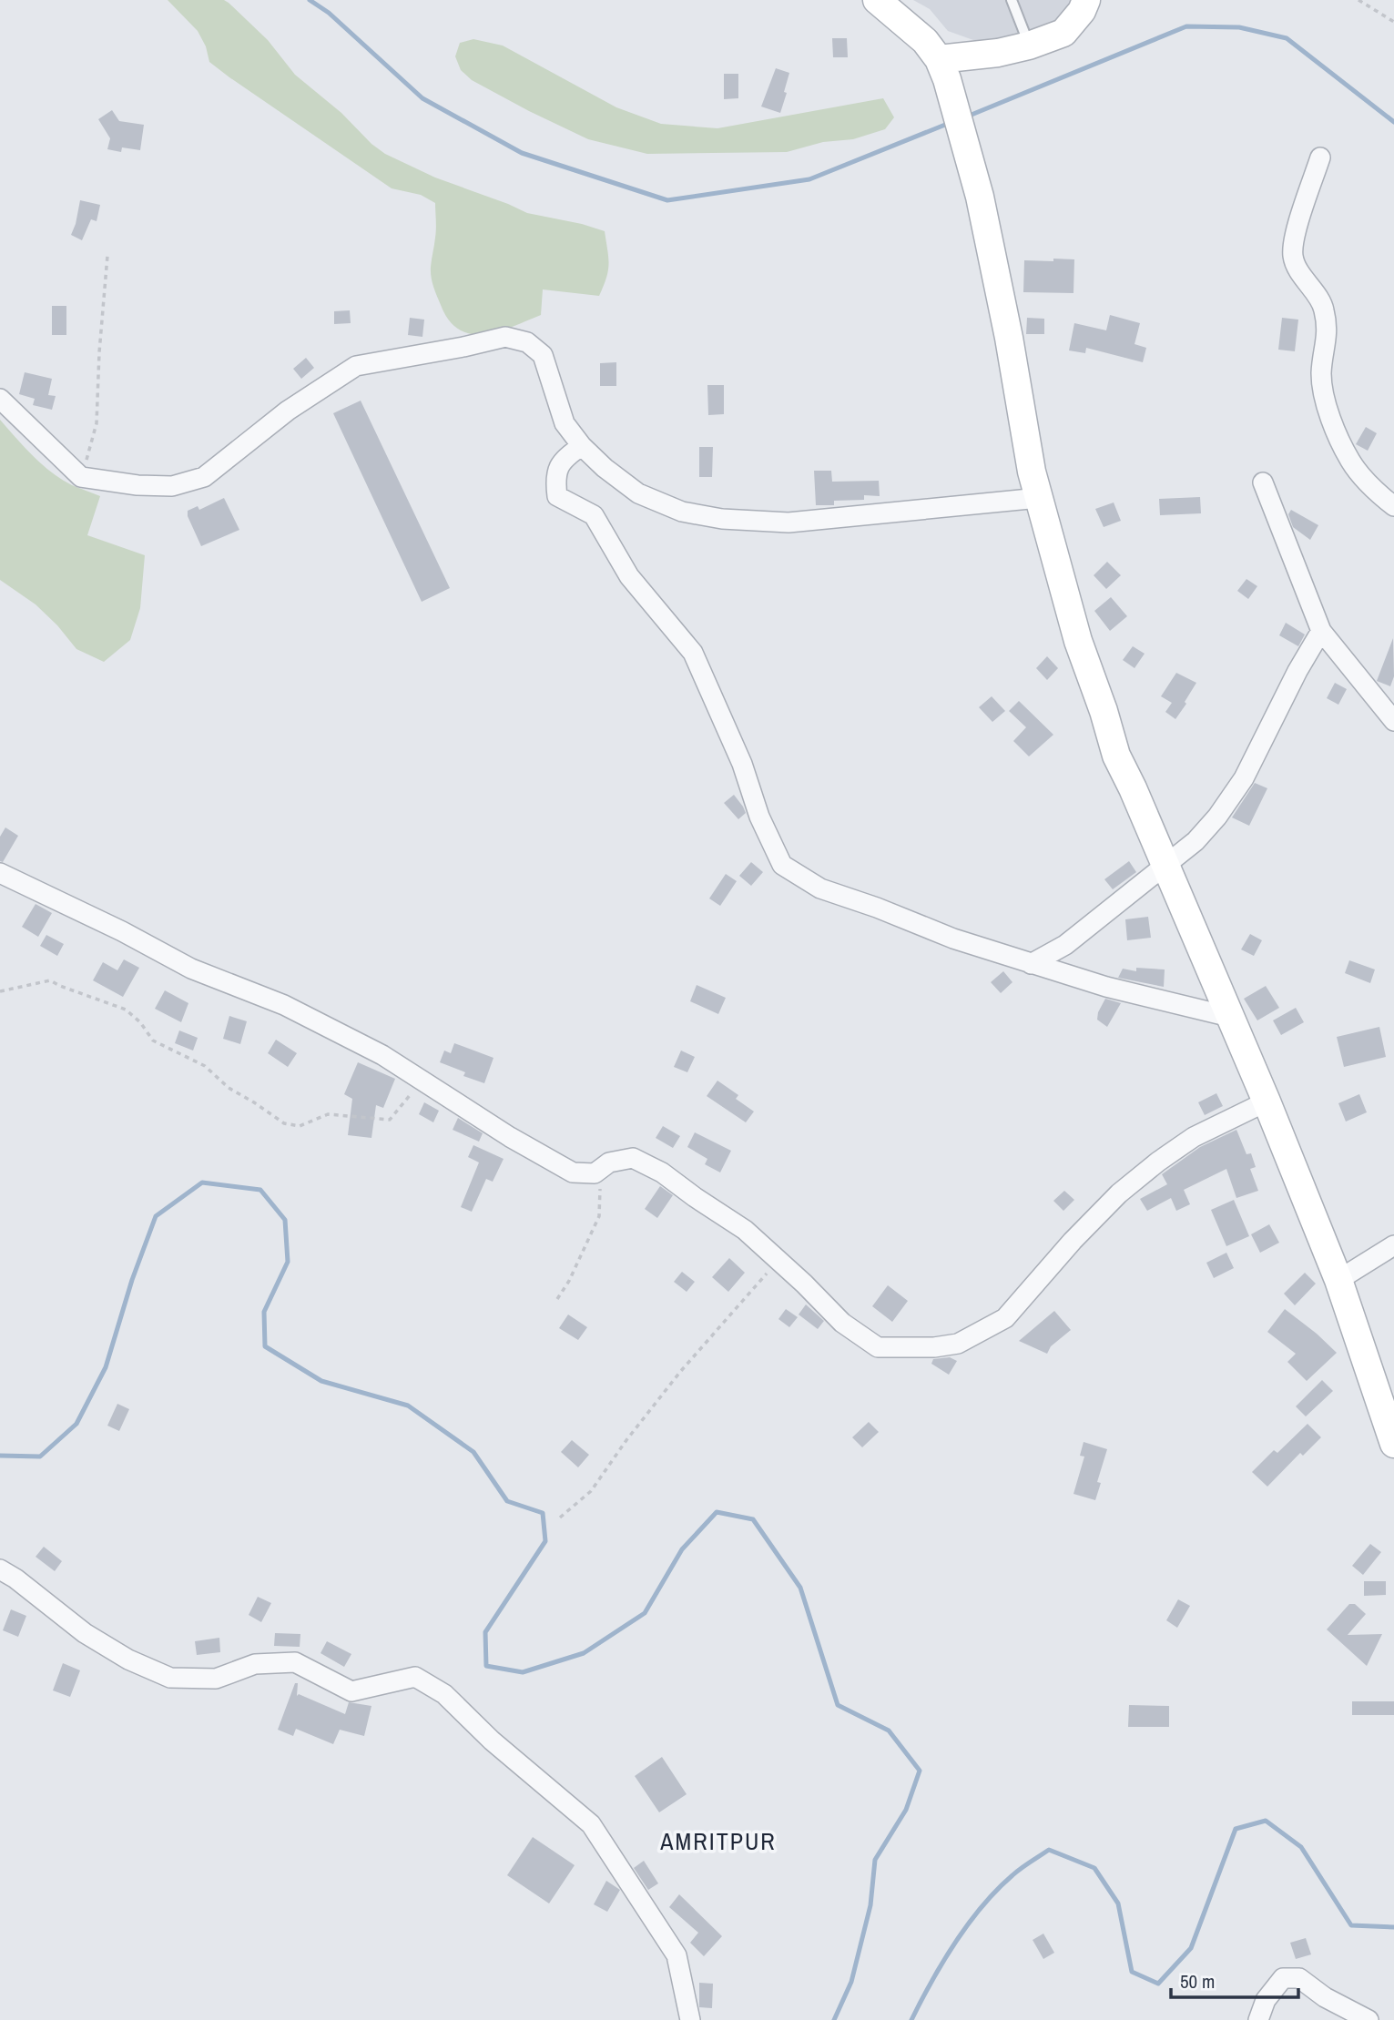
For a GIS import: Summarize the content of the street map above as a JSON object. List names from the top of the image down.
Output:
{
  "districts": ["AMRITPUR"],
  "scale_bar": "50 m"
}
